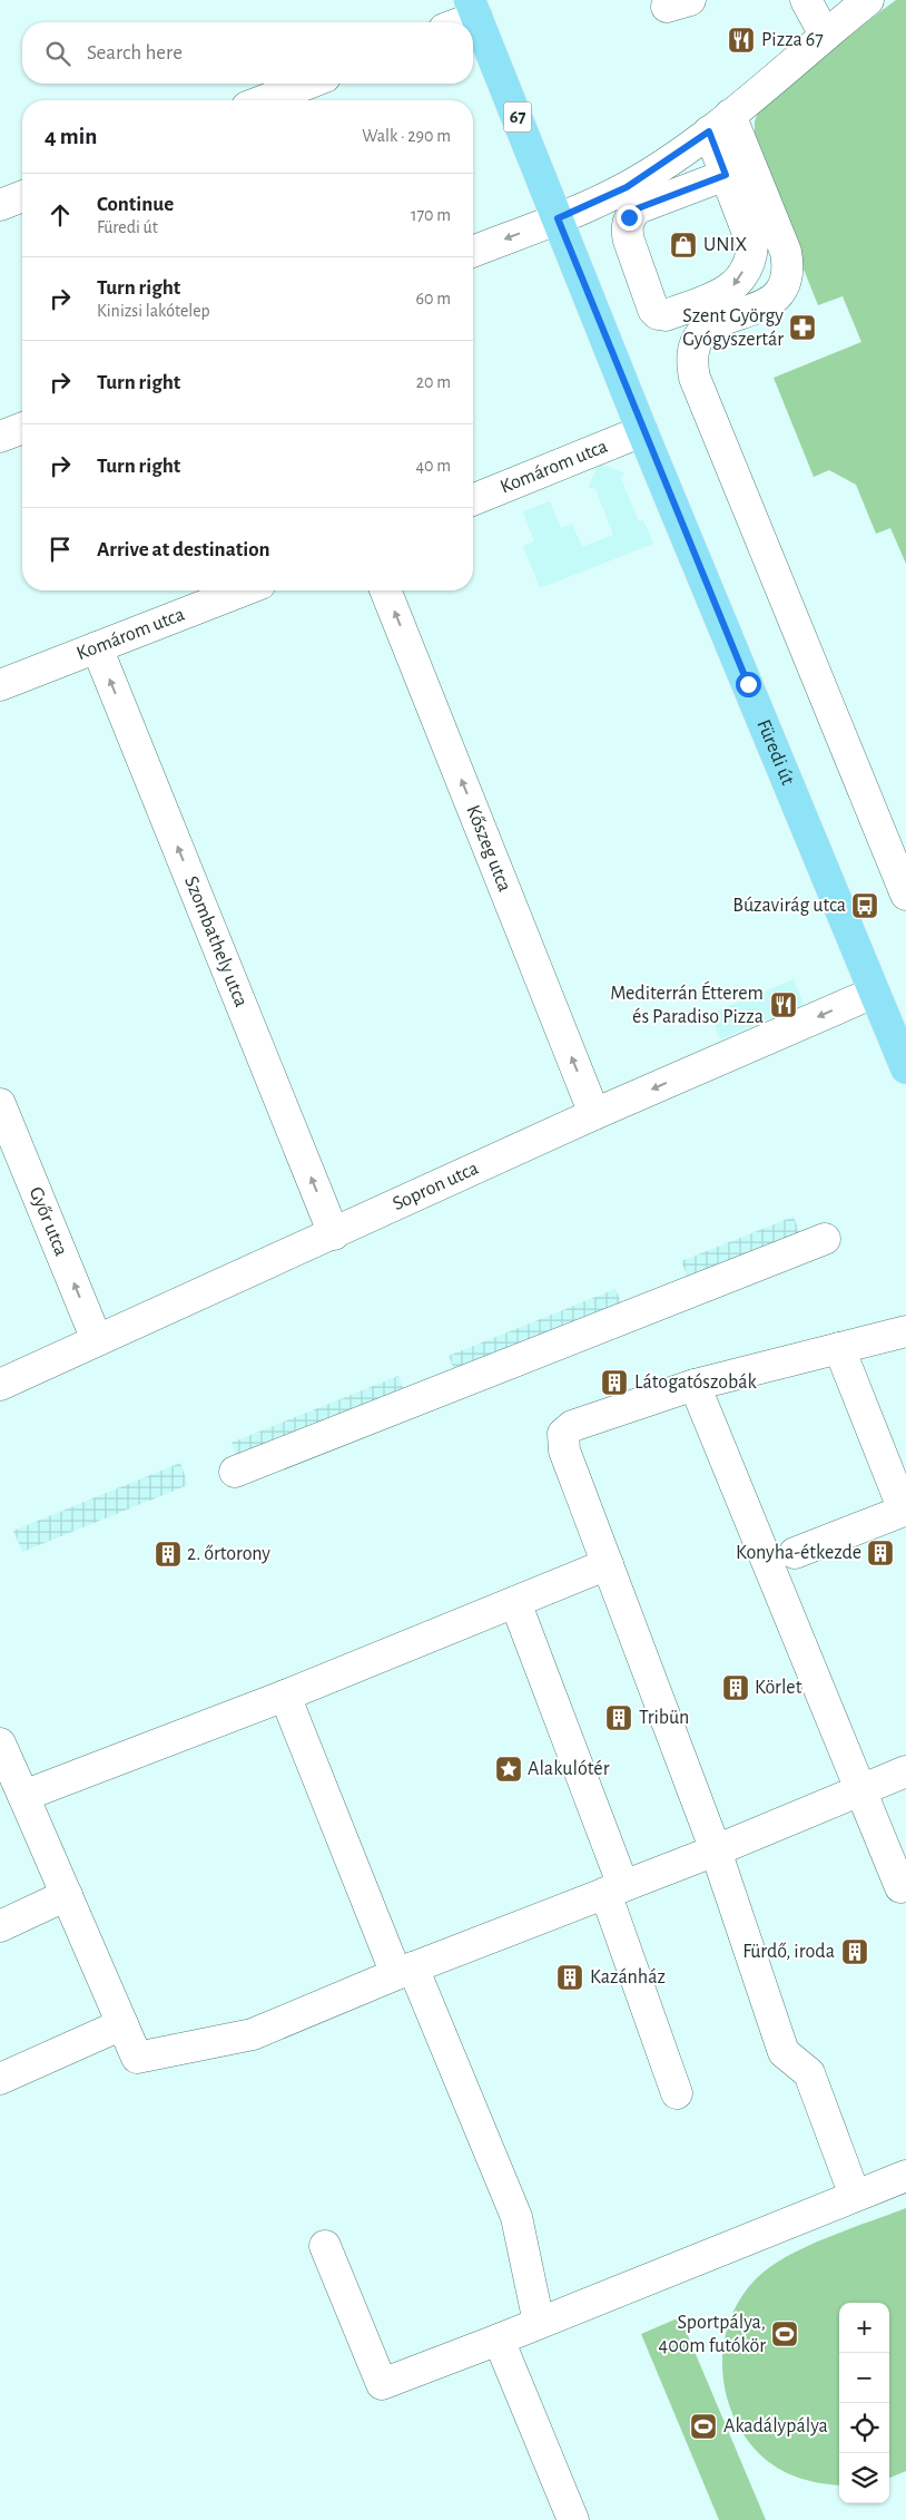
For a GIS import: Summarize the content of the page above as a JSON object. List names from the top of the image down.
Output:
{
  "streets": {
    "main road": ["67", "Füredi út"],
    "street": [
      "Komárom utca",
      "Kőszeg utca",
      "Szombathely utca",
      "Sopron utca",
      "Győr utca"
    ]
  },
  "crossings": [
    ["Komárom utca", "Füredi út"],
    ["Komárom utca", "Szombathely utca"],
    ["Füredi út", "Sopron utca"],
    ["Kőszeg utca", "Sopron utca"],
    ["Szombathely utca", "Sopron utca"],
    ["Sopron utca", "Győr utca"]
  ],
  "one_way": ["Kőszeg utca", "Szombathely utca", "Győr utca"],
  "places": {
    "restaurant": ["Pizza 67", "Mediterrán Étterem és Paradiso Pizza"],
    "shop": ["UNIX"],
    "pharmacy": ["Szent György Gyógyszertár"],
    "bus stop": ["Búzavirág utca"],
    "building": [
      "Látogatószobák",
      "Konyha-étkezde",
      "2. őrtorony",
      "Körlet",
      "Tribün",
      "Fürdő, iroda",
      "Kazánház"
    ],
    "place": ["Alakulótér"],
    "sports": ["Sportpálya, 400m futókör", "Akadálypálya"]
  },
  "page": {
    "search": "Search here",
    "heading": ["4 min", "Walk · 290 m"],
    "list": [
      ["Continue", "Füredi út", "170 m"],
      ["Turn right", "Kinizsi lakótelep", "60 m"],
      ["Turn right", "20 m"],
      ["Turn right", "40 m"],
      "Arrive at destination"
    ],
    "map_buttons": ["+", "−"]
  }
}
